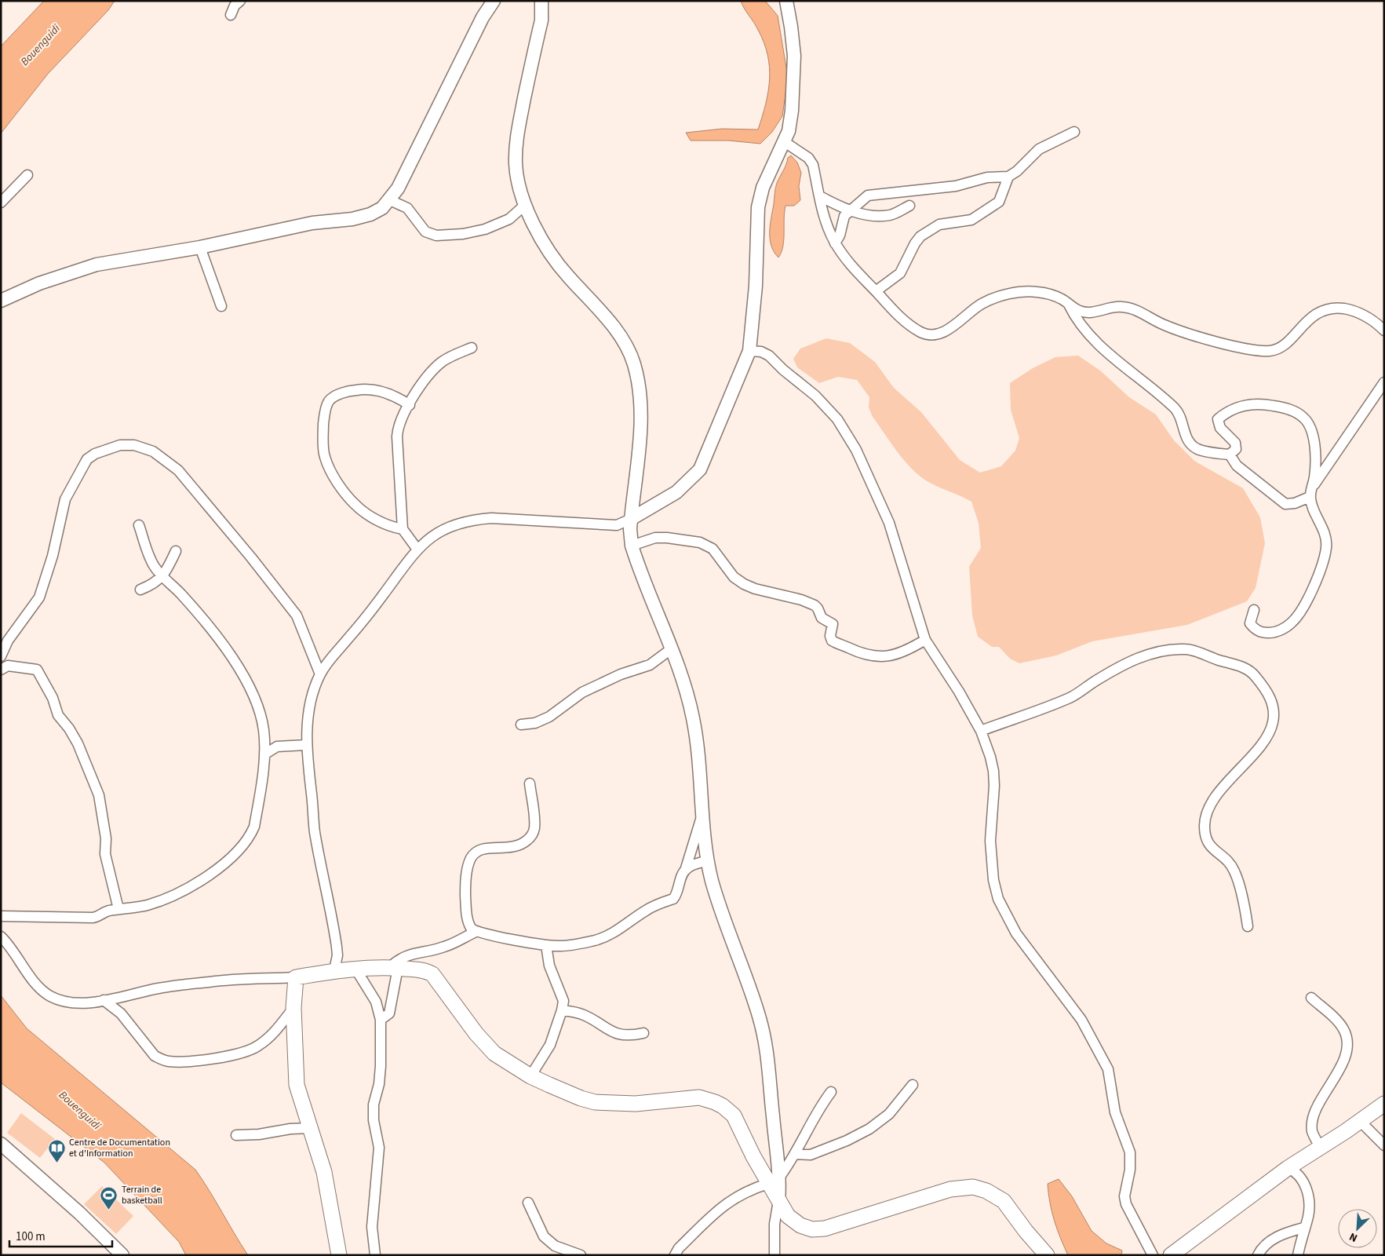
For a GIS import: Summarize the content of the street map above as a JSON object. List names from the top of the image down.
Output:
{
  "water": ["Bouenguidi"],
  "places": {
    "library": ["Centre de Documentation et d'Information"],
    "sports": ["Terrain de basketball"]
  },
  "scale_bar": "100 m",
  "north": "bottom left"
}
